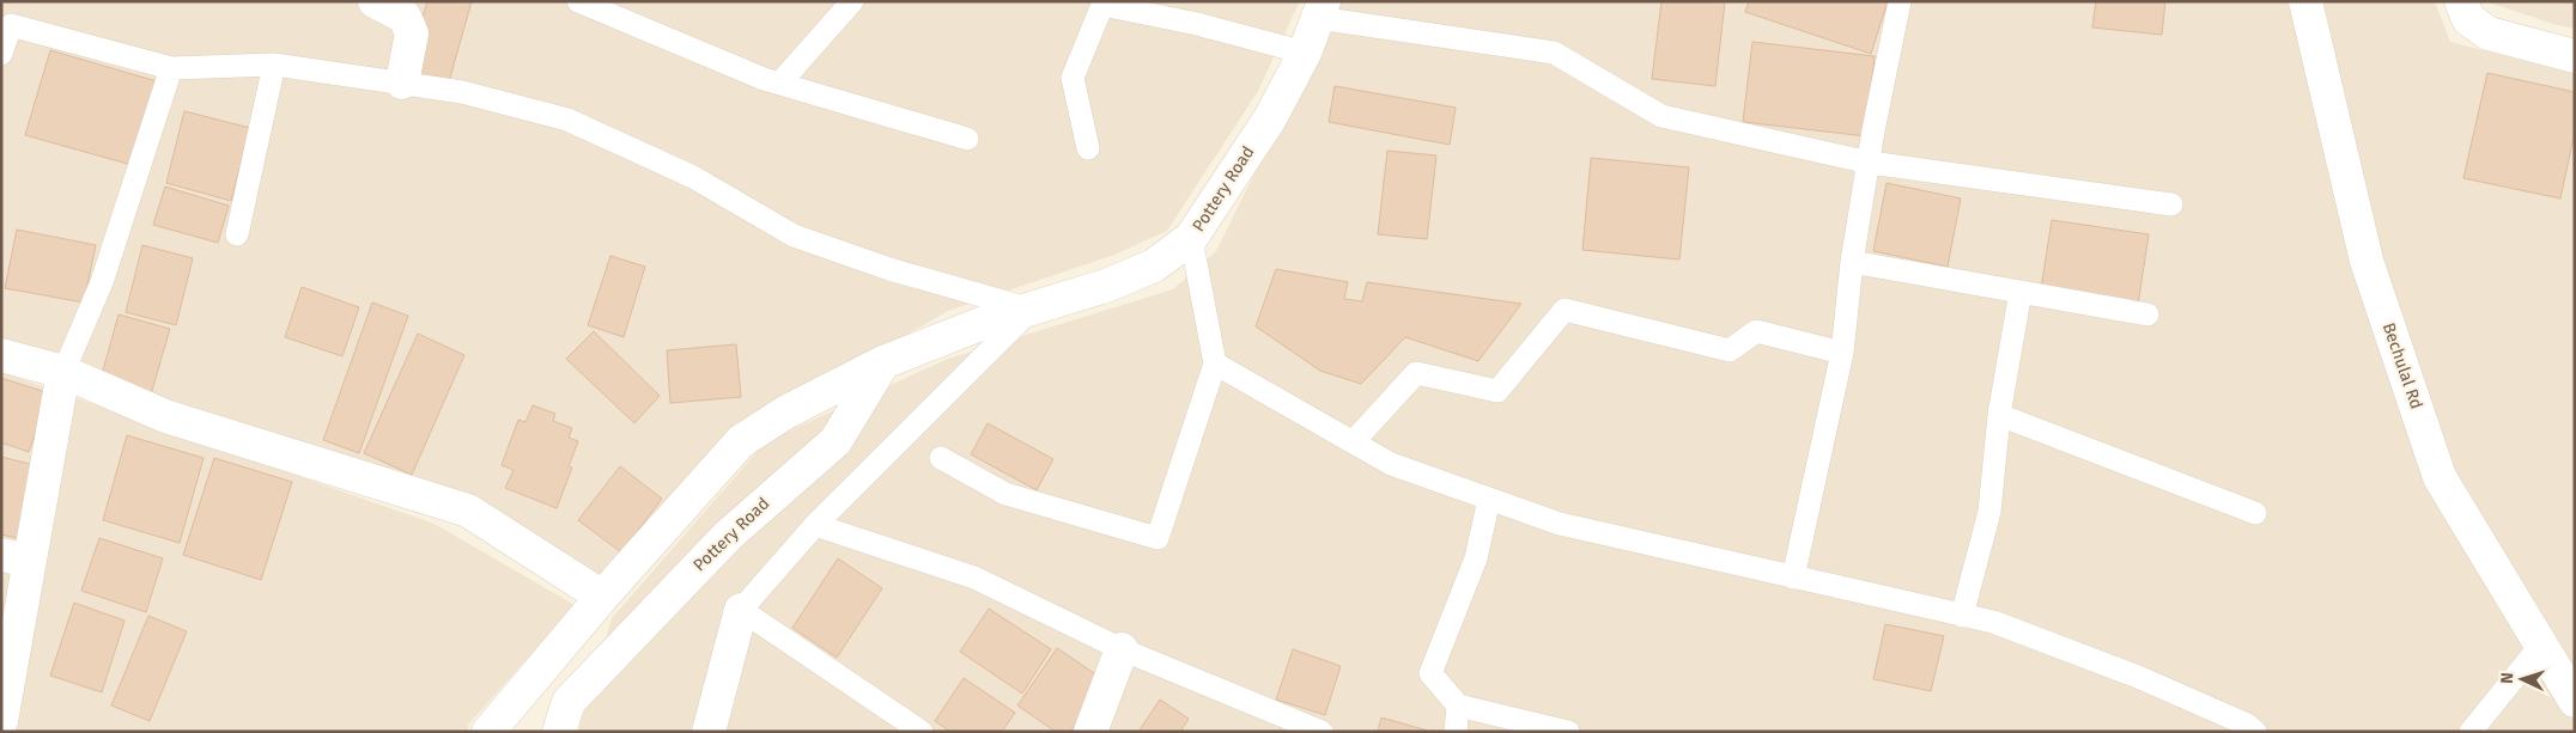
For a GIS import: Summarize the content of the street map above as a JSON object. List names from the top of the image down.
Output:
{
  "streets": {
    "street": ["Pottery Road", "Bechulal Rd"]
  },
  "north": "left"
}
